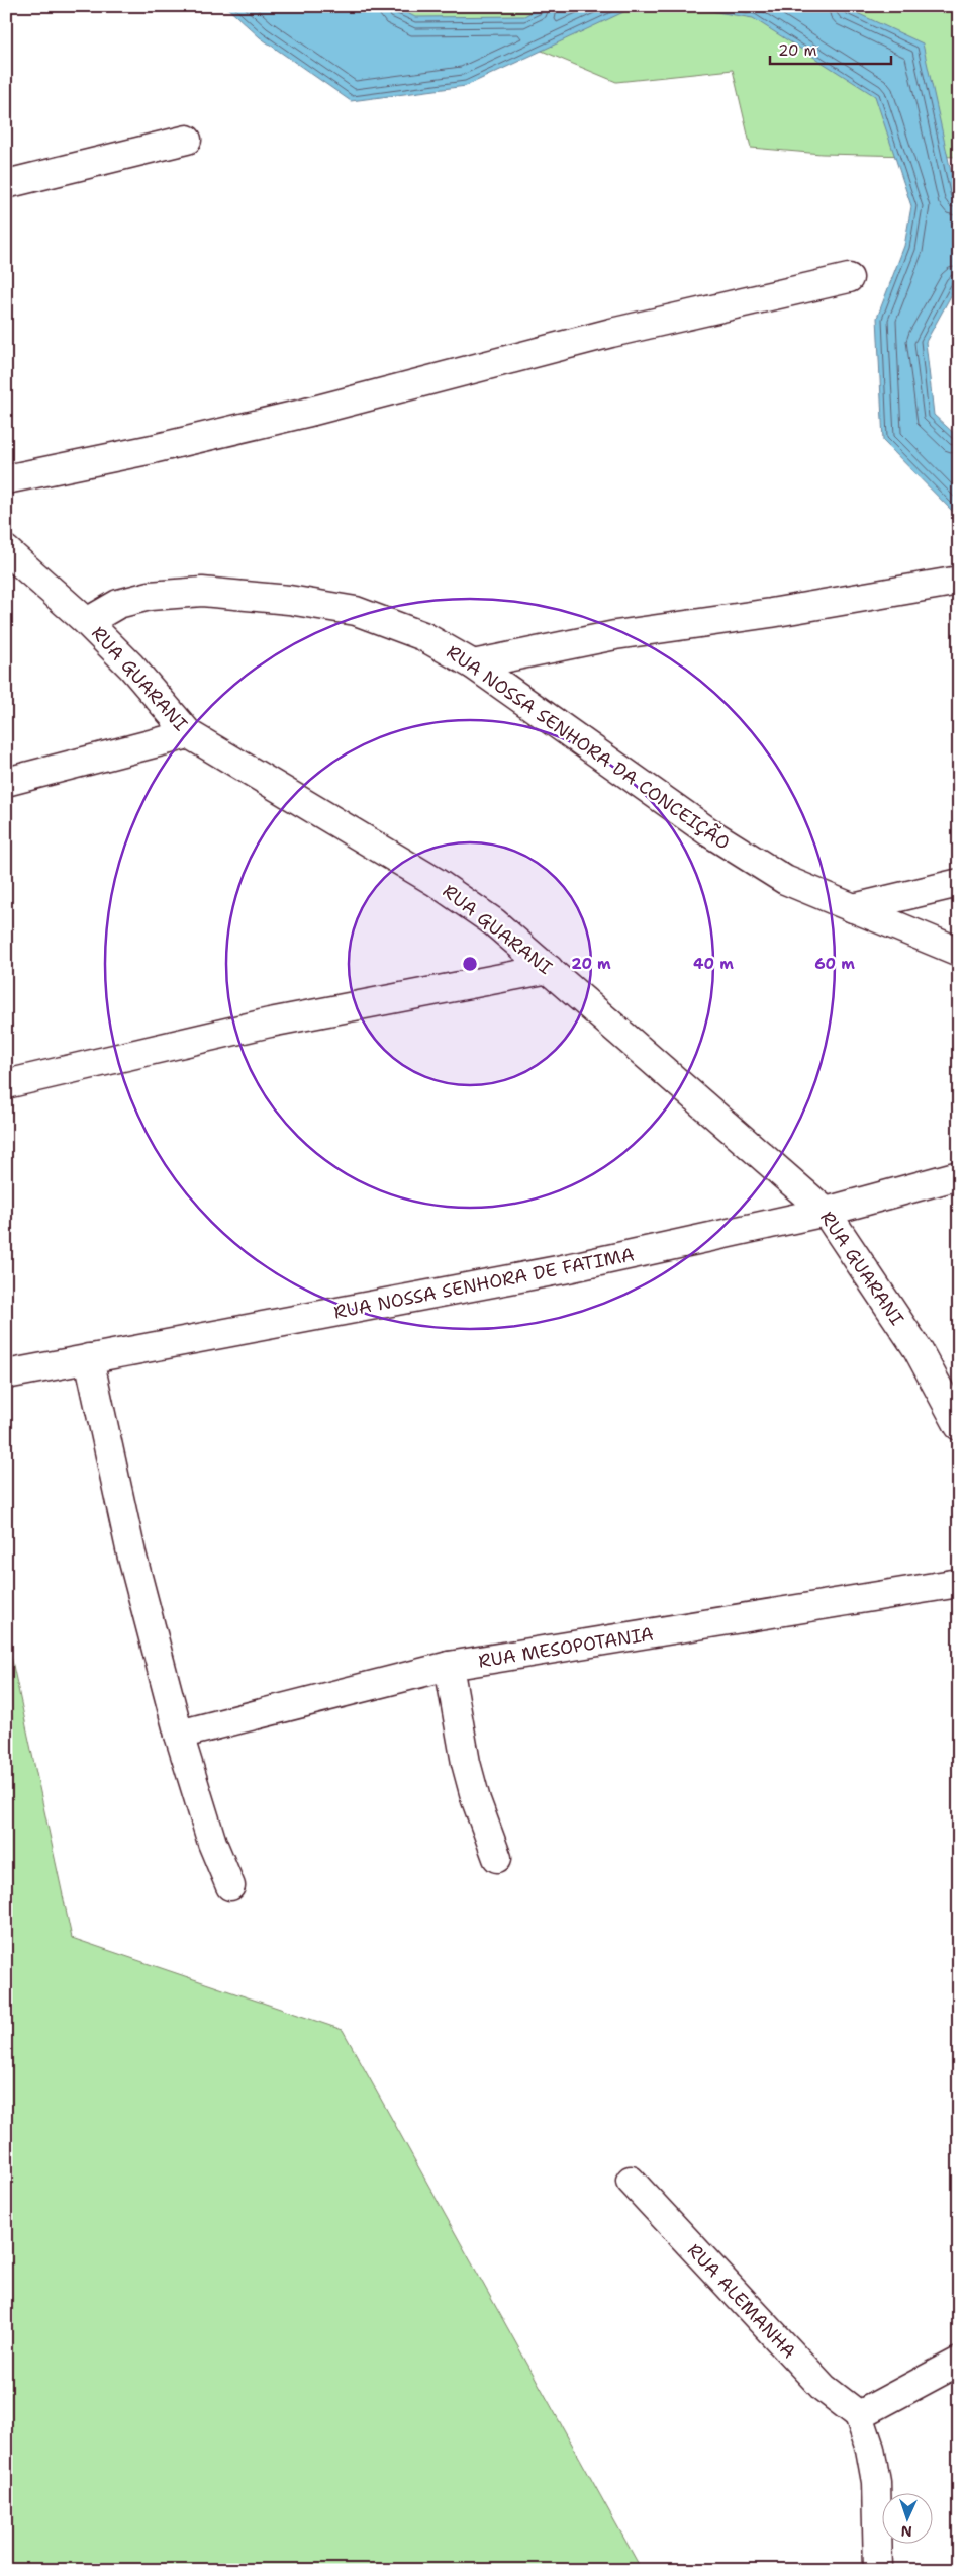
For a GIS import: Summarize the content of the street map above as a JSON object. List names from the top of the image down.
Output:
{
  "streets": {
    "street": [
      "RUA GUARANI",
      "RUA NOSSA SENHORA DA CONCEIÇÃO",
      "RUA NOSSA SENHORA DE FATIMA",
      "RUA MESOPOTANIA",
      "RUA ALEMANHA"
    ]
  },
  "crossings": [
    ["RUA GUARANI", "RUA NOSSA SENHORA DA CONCEIÇÃO"],
    ["RUA GUARANI", "RUA NOSSA SENHORA DE FATIMA"]
  ],
  "scale_bar": "20 m",
  "north": "bottom",
  "rings": ["20 m", "40 m", "60 m"]
}
